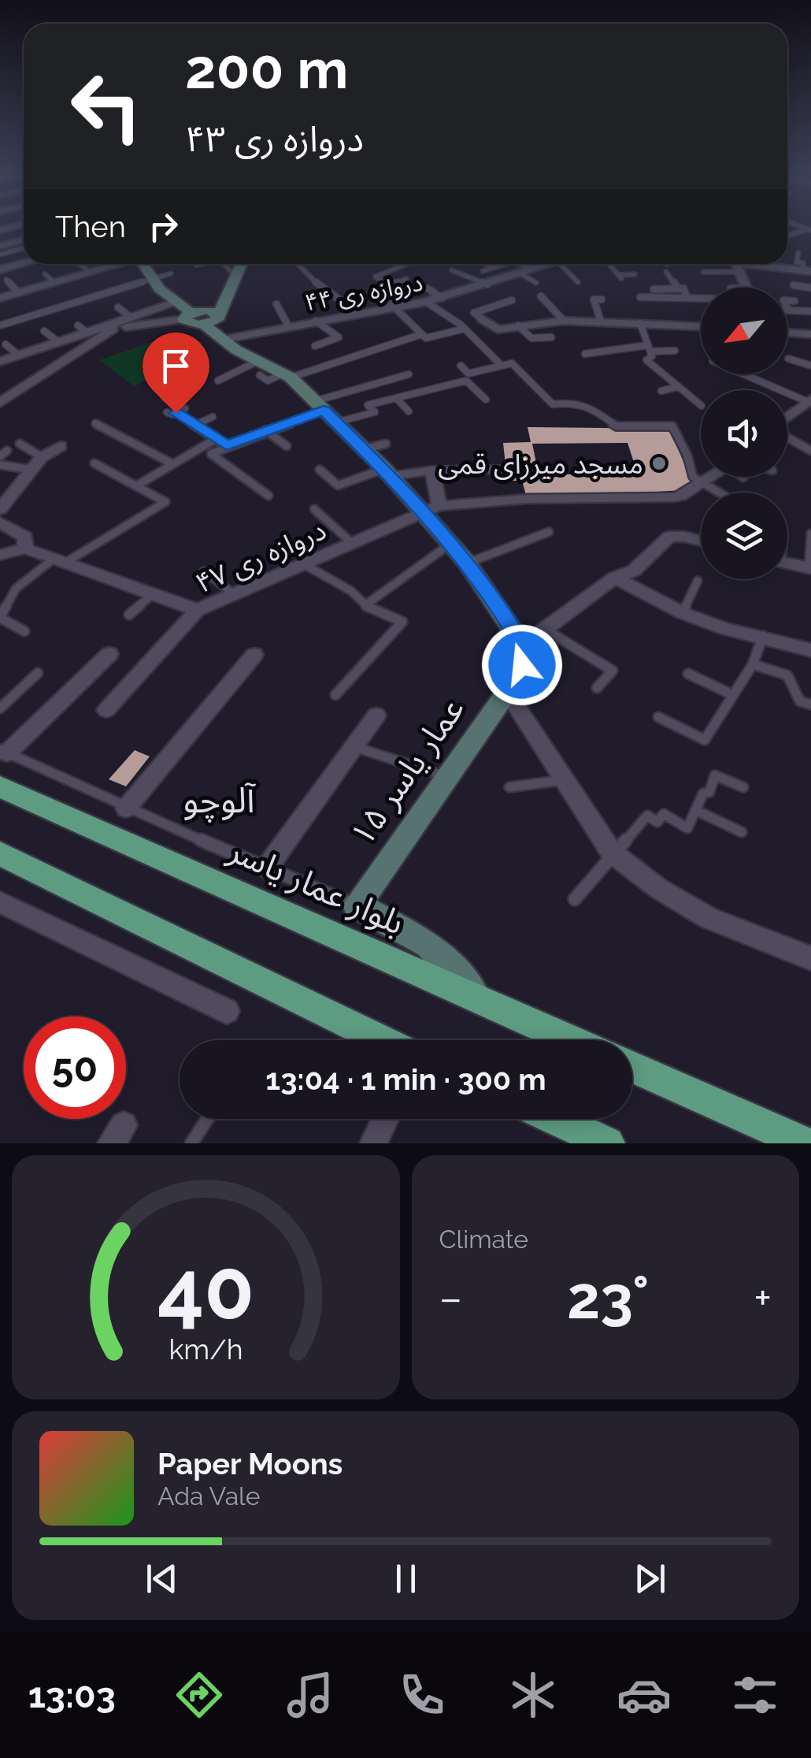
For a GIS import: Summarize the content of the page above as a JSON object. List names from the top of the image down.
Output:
{
  "streets": {
    "main road": ["عمار یاسر ۱۵", "بلوار عمار یاسر"],
    "street": ["دروازه ری ۴۴", "دروازه ری ۴۷"]
  },
  "districts": ["آلوچو"],
  "places": ["مسجد میرزای قمی"],
  "north": "bottom left",
  "page": {
    "turn": ["200 m", "دروازه ری ۴۳"],
    "then": "Then",
    "limit": "50",
    "trip": "13:04 · 1 min · 300 m",
    "tile": "Climate",
    "heat": ["−", "23°", "+"],
    "song": ["Paper Moons", "Ada Vale"],
    "tabs": "13:03",
    "gauge": ["40", "km/h"]
  }
}
